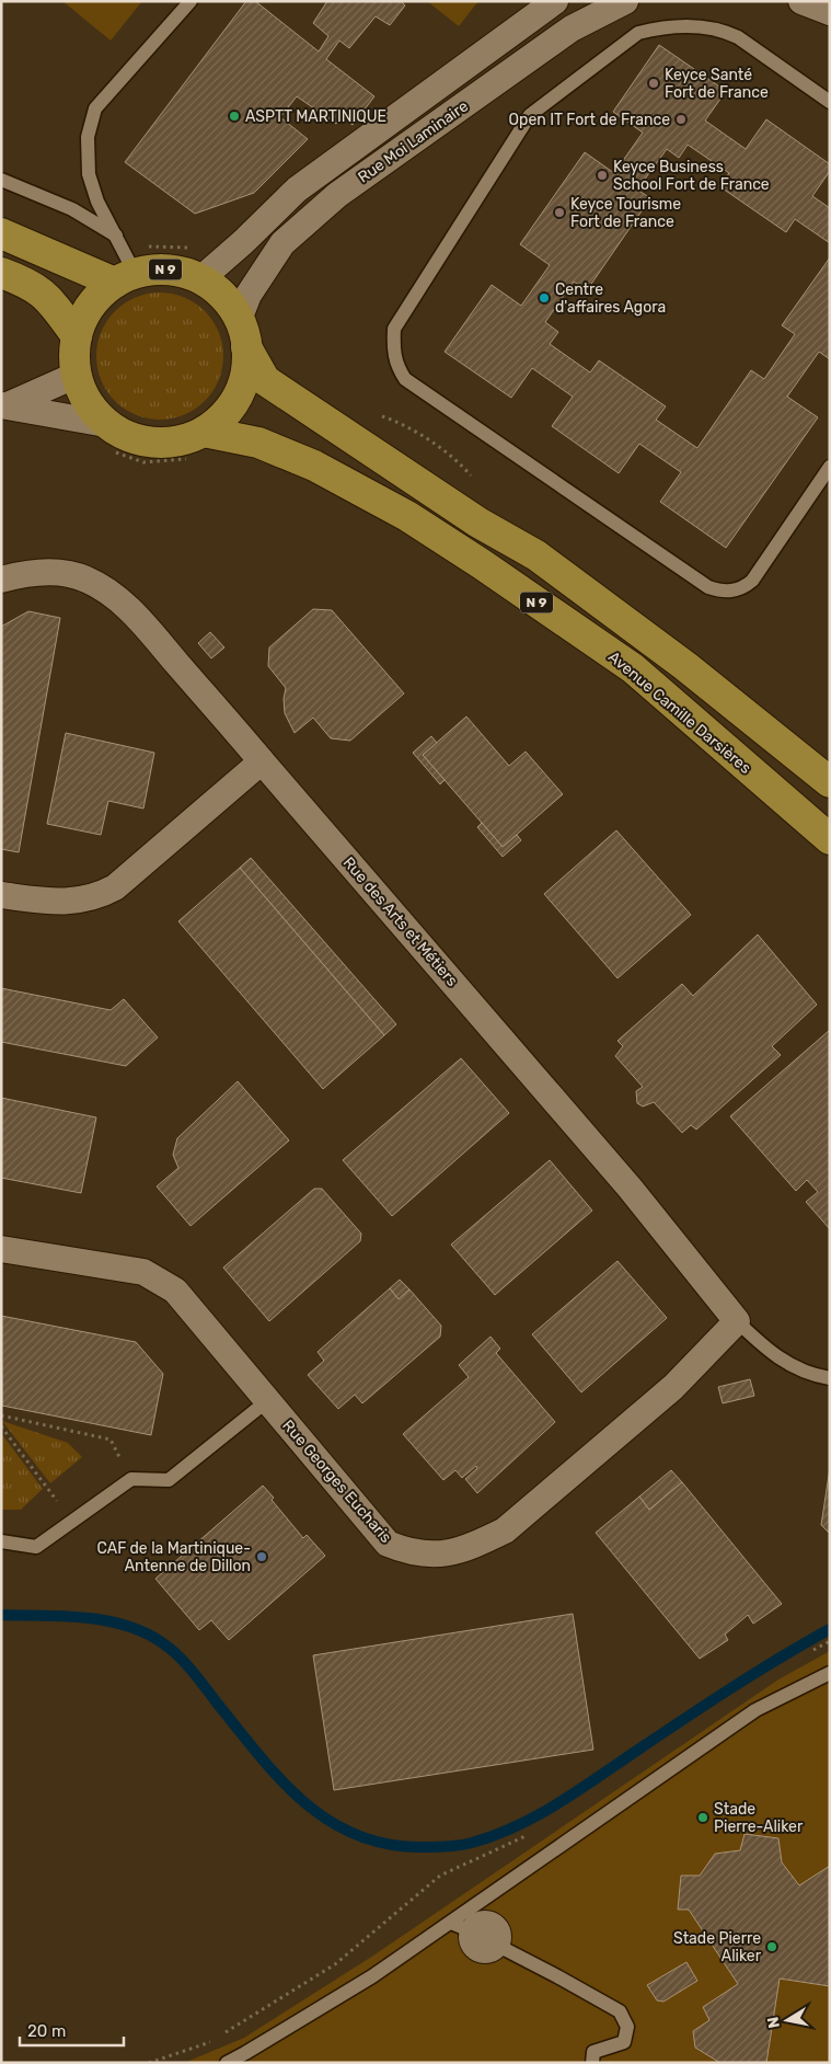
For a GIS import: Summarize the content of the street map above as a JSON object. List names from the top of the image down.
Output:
{
  "streets": {
    "main road": ["N 9", "Avenue Camille Darsières"],
    "street": ["Rue Moi Laminaire", "Rue des Arts et Métiers", "Rue Georges Eucharis"]
  },
  "crossings": [
    ["Rue Moi Laminaire", "N 9"],
    ["Rue Moi Laminaire", "Avenue Camille Darsières"],
    ["N 9", "Avenue Camille Darsières"],
    ["Rue des Arts et Métiers", "Rue Georges Eucharis"]
  ],
  "places": [
    "Keyce Santé Fort de France",
    "ASPTT MARTINIQUE",
    "Open IT Fort de France",
    "Keyce Business School Fort de France",
    "Keyce Tourisme Fort de France",
    "Centre d'affaires Agora",
    "CAF de la Martinique- Antenne de Dillon",
    "Stade Pierre-Aliker",
    "Stade Pierre Aliker"
  ],
  "scale_bar": "20 m",
  "north": "left"
}
